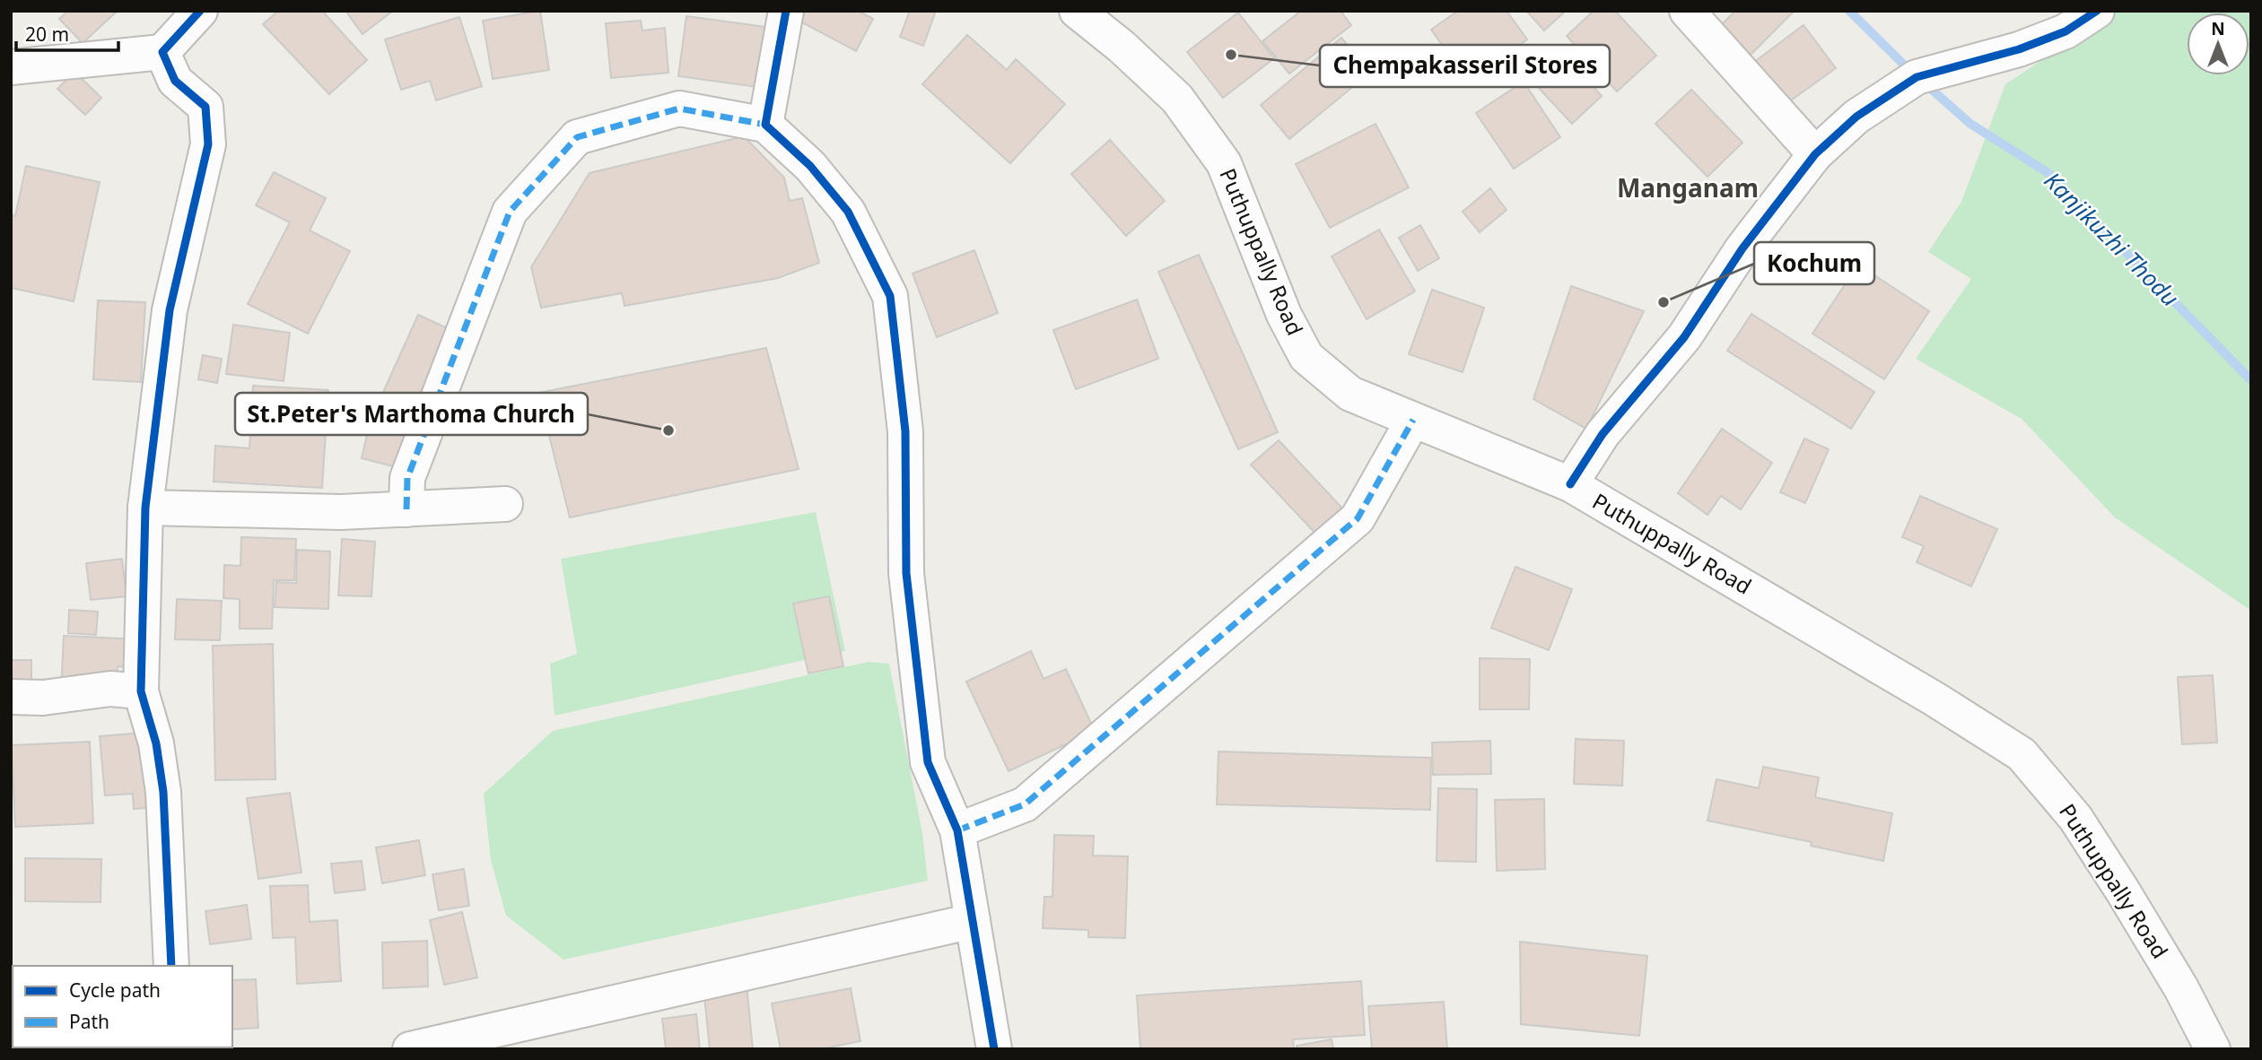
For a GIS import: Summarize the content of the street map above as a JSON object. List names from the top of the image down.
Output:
{
  "streets": {
    "street": ["Puthuppally Road"]
  },
  "districts": ["Manganam"],
  "water": ["Kanjikuzhi Thodu"],
  "places": ["Chempakasseril Stores", "Kochum", "St.Peter's Marthoma Church"],
  "legend": ["Cycle path", "Path"],
  "scale_bar": "20 m",
  "north": "top"
}
